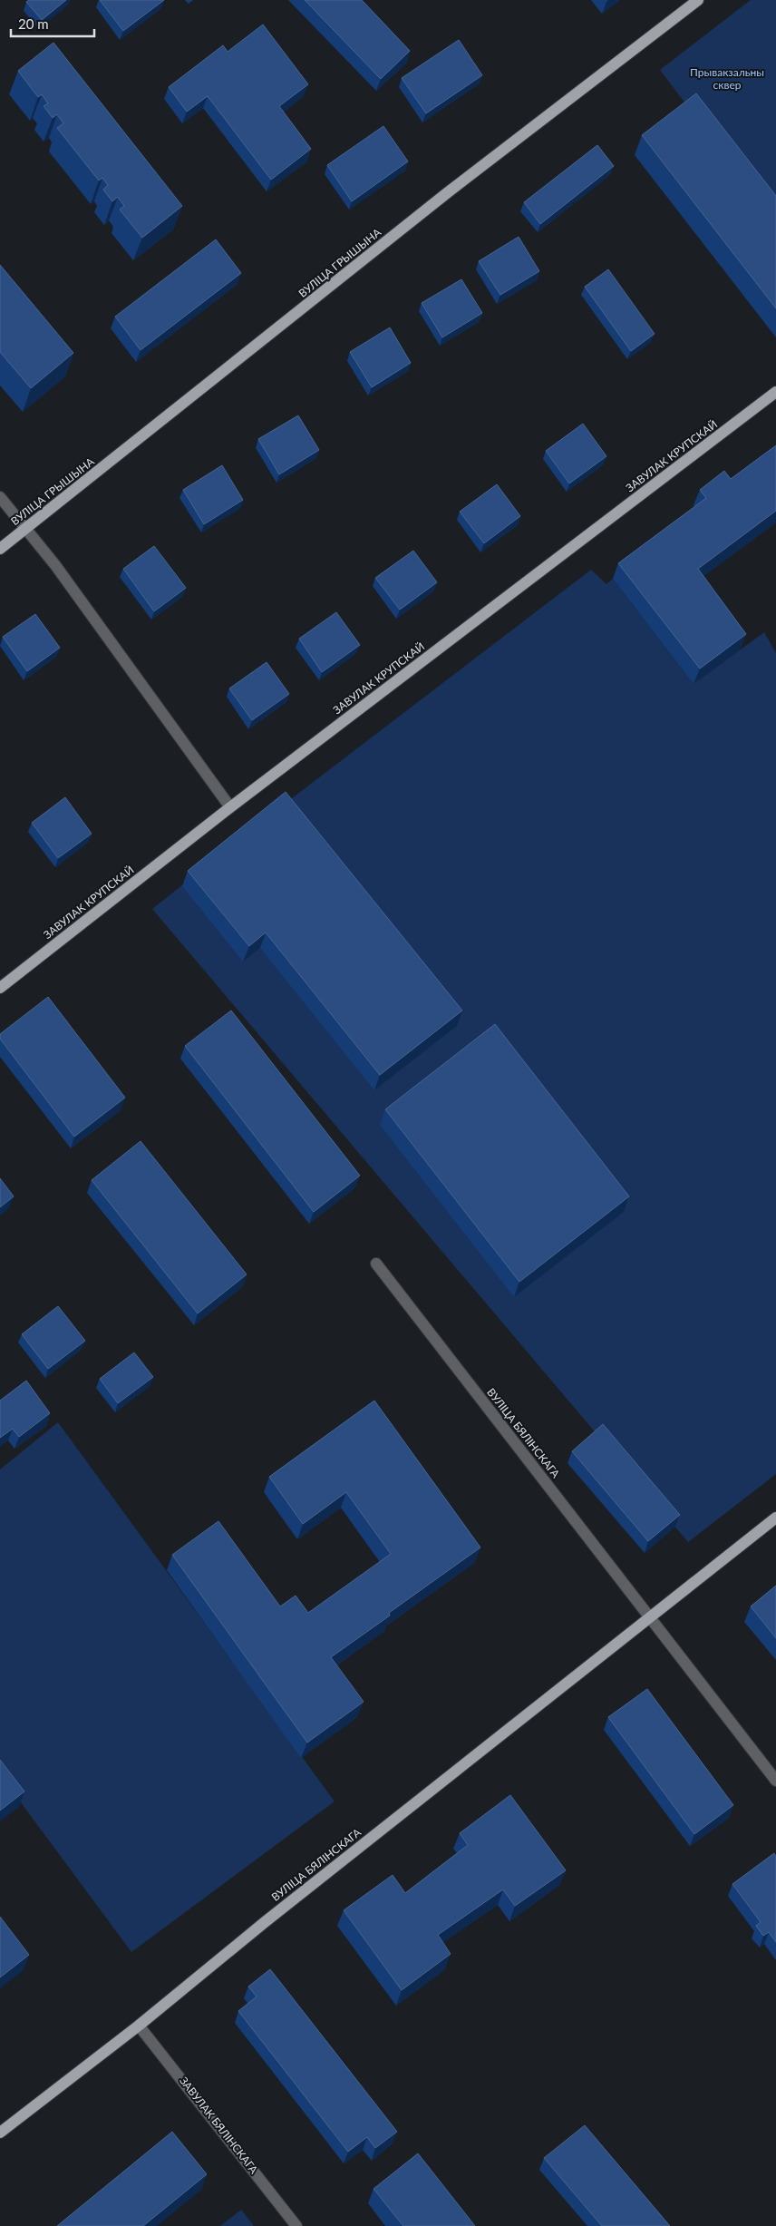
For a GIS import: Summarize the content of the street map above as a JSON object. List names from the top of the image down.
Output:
{
  "streets": {
    "main road": ["ВУЛІЦА ГРЫШЫНА", "ЗАВУЛАК КРУПСКАЙ", "ВУЛІЦА БЯЛІНСКАГА"],
    "street": ["ЗАВУЛАК БЯЛІНСКАГА"]
  },
  "crossings": [
    ["ВУЛІЦА БЯЛІНСКАГА", "ЗАВУЛАК БЯЛІНСКАГА"]
  ],
  "parks": ["Прывакзальны сквер"],
  "scale_bar": "20 m"
}
